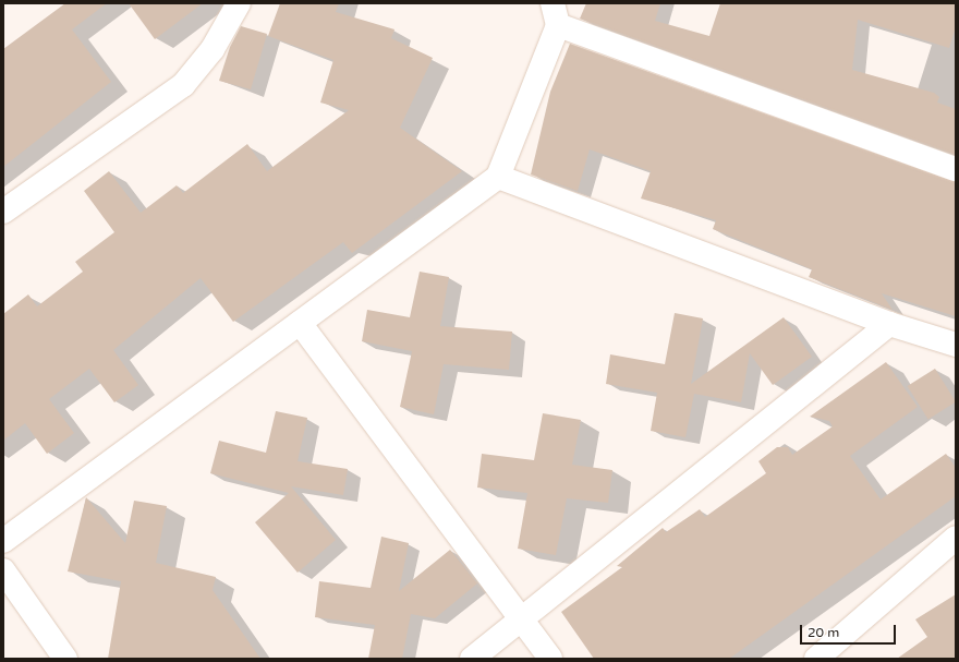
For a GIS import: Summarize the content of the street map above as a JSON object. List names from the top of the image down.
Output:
{
  "scale_bar": "20 m"
}
